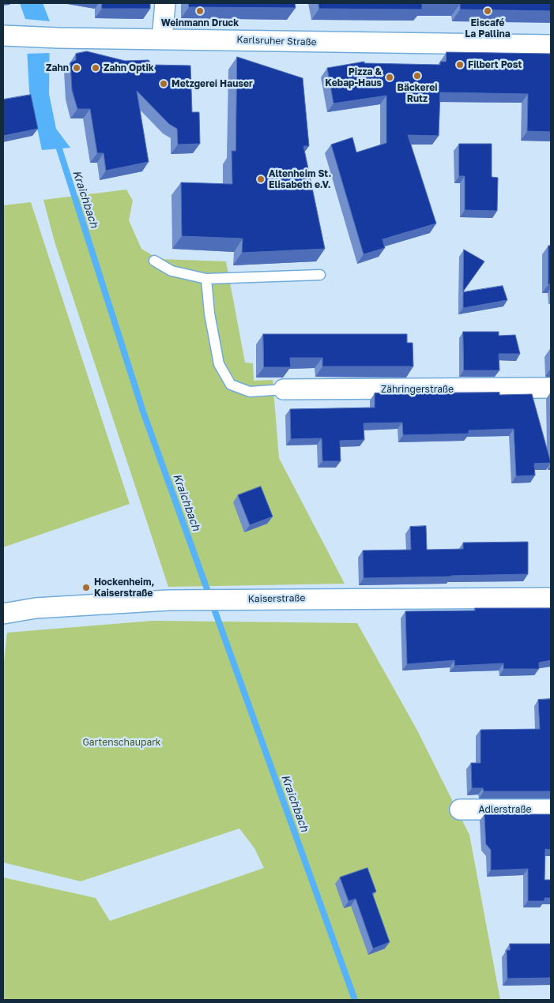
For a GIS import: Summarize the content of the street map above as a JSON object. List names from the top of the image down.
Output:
{
  "streets": {
    "street": [
      "Karlsruher Straße",
      "Zähringerstraße",
      "Kaiserstraße",
      "Adlerstraße"
    ]
  },
  "water": ["Kraichbach"],
  "parks": ["Gartenschaupark"],
  "places": [
    "Weinmann Druck",
    "Eiscafé La Pallina",
    "Filbert Post",
    "Zahn",
    "Zahn Optik",
    "Bäckerei Rutz",
    "Pizza & Kebap-Haus",
    "Metzgerei Hauser",
    "Altenheim St. Elisabeth e.V.",
    "Hockenheim, Kaiserstraße"
  ]
}
